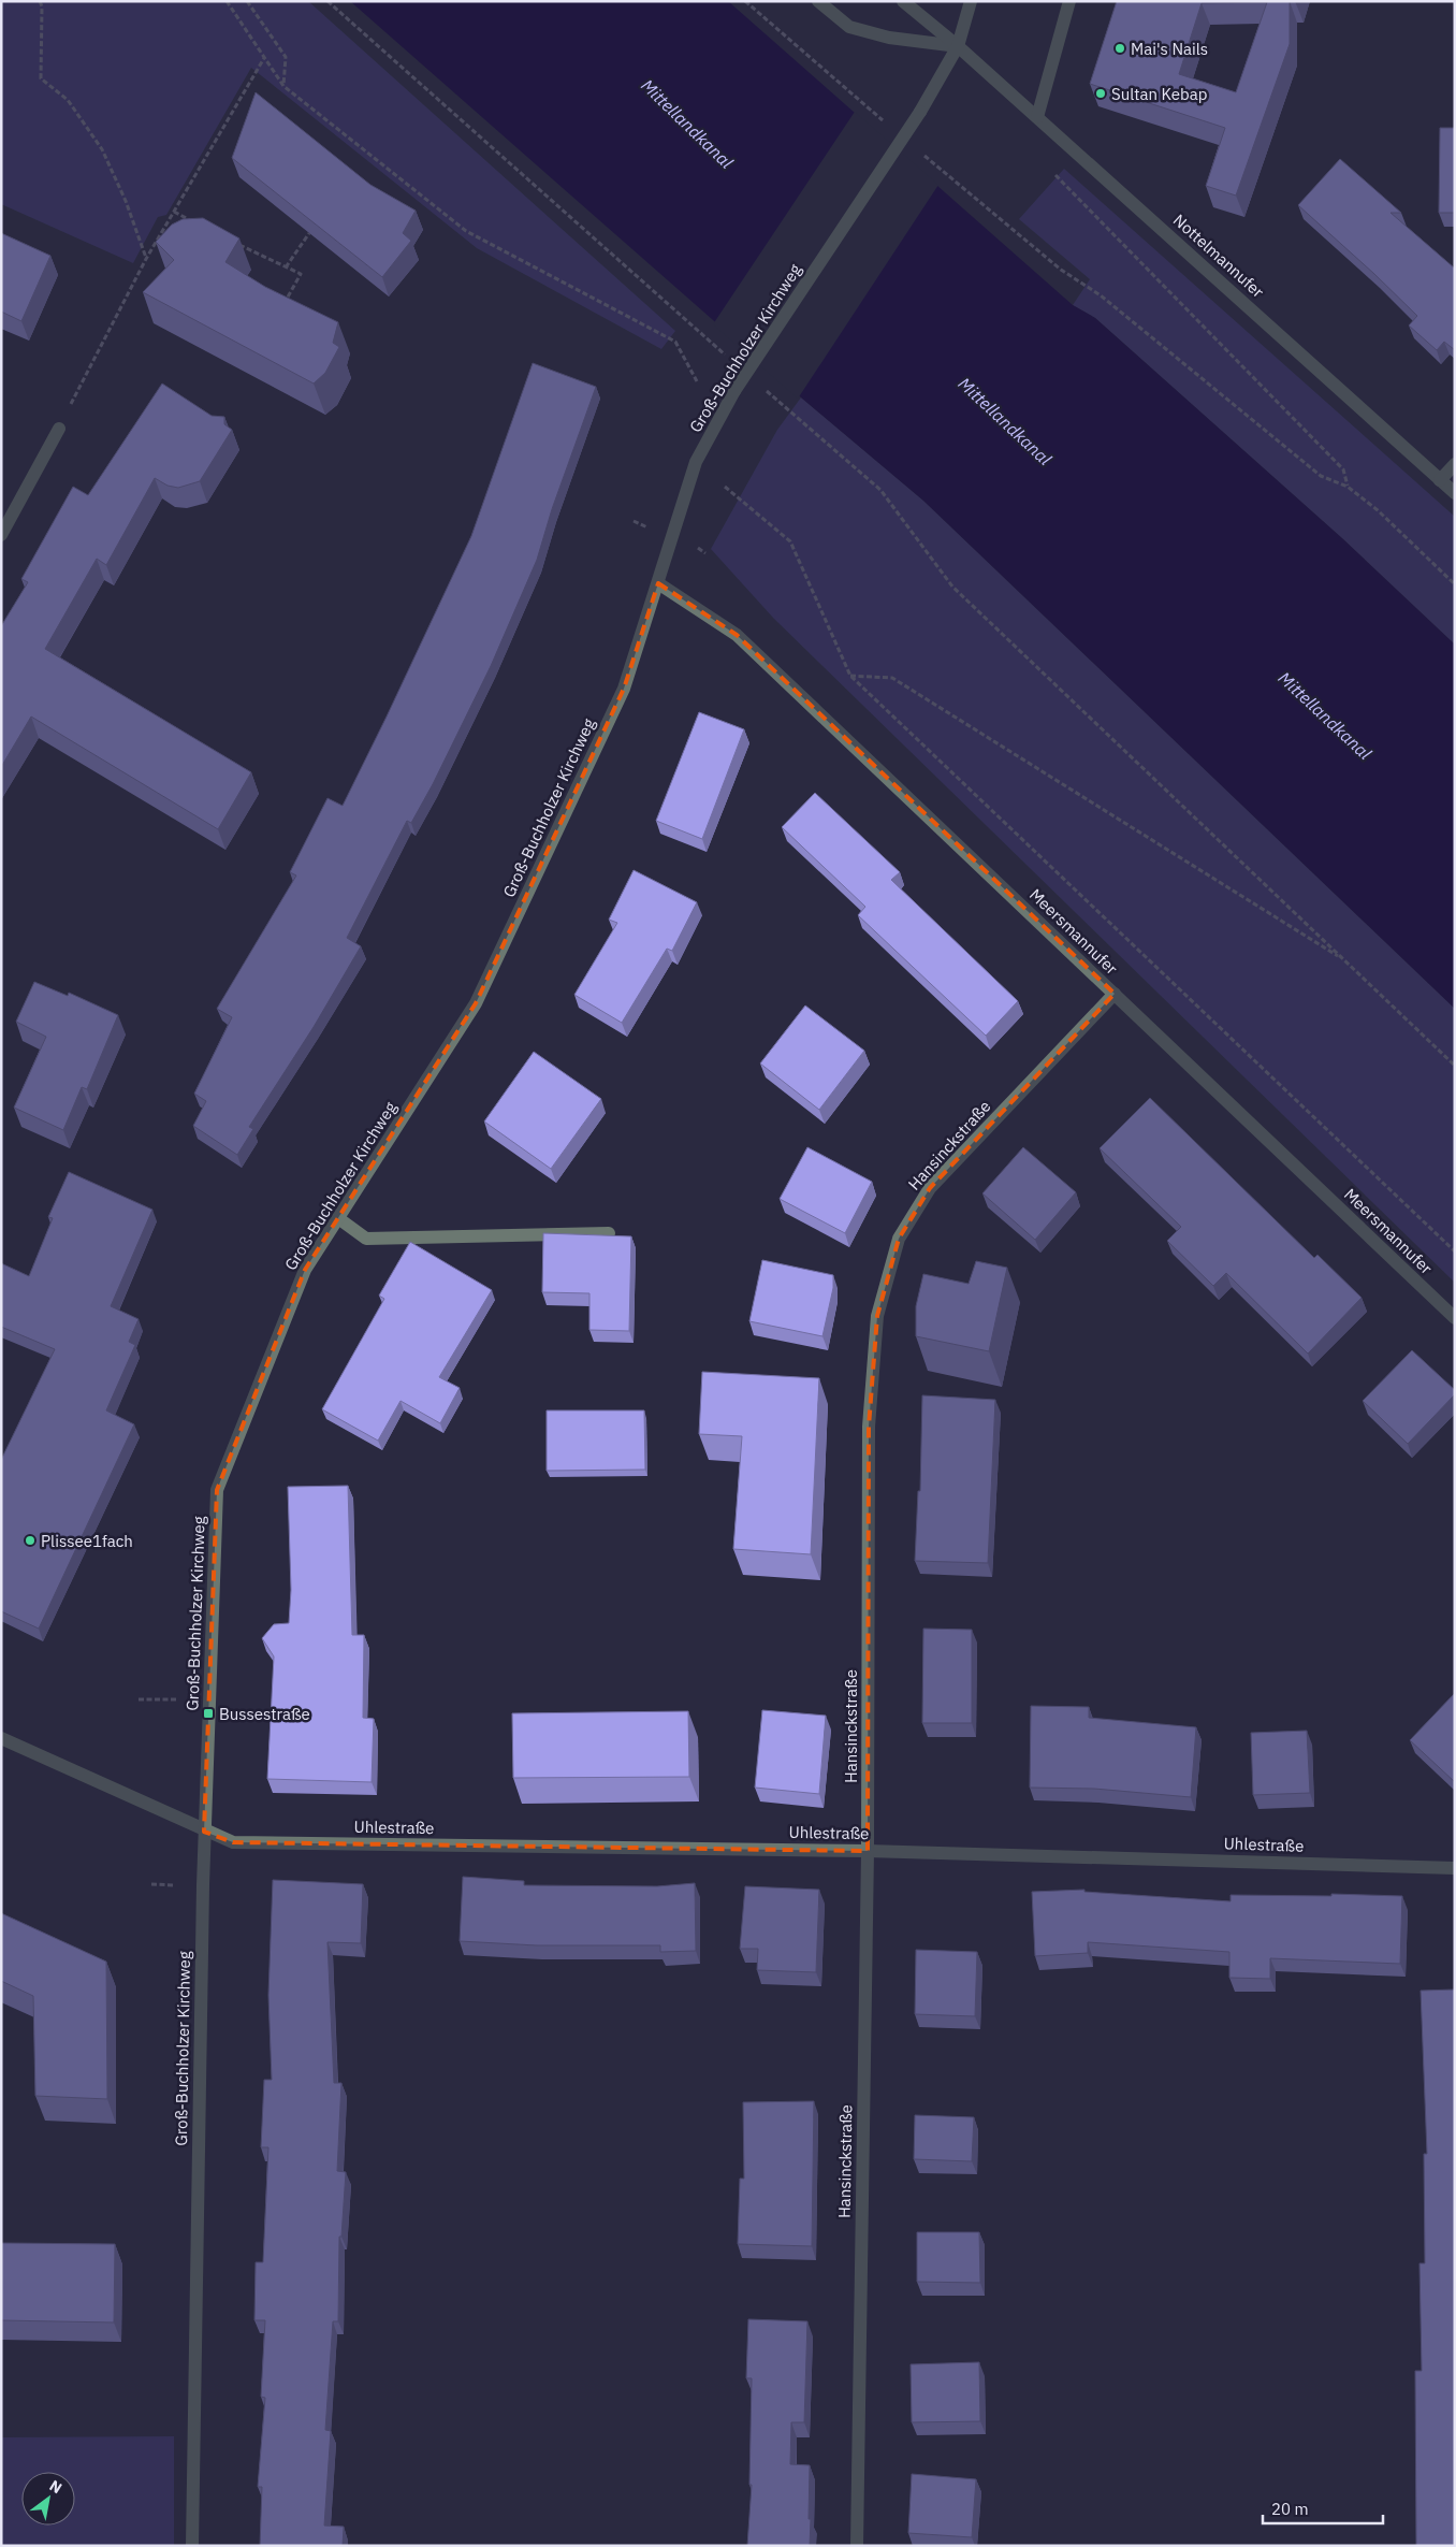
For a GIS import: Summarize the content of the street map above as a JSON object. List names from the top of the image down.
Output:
{
  "streets": {
    "street": [
      "Nottelmannufer",
      "Groß-Buchholzer Kirchweg",
      "Meersmannufer",
      "Hansinckstraße",
      "Uhlestraße"
    ]
  },
  "crossings": [
    ["Nottelmannufer", "Groß-Buchholzer Kirchweg"],
    ["Groß-Buchholzer Kirchweg", "Meersmannufer"],
    ["Groß-Buchholzer Kirchweg", "Uhlestraße"],
    ["Meersmannufer", "Hansinckstraße"],
    ["Hansinckstraße", "Uhlestraße"]
  ],
  "water": ["Mittellandkanal"],
  "places": {
    "other": ["Mai's Nails", "Sultan Kebap", "Plissee1fach"],
    "transit": ["Bussestraße"]
  },
  "scale_bar": "20 m",
  "north": "top right"
}
